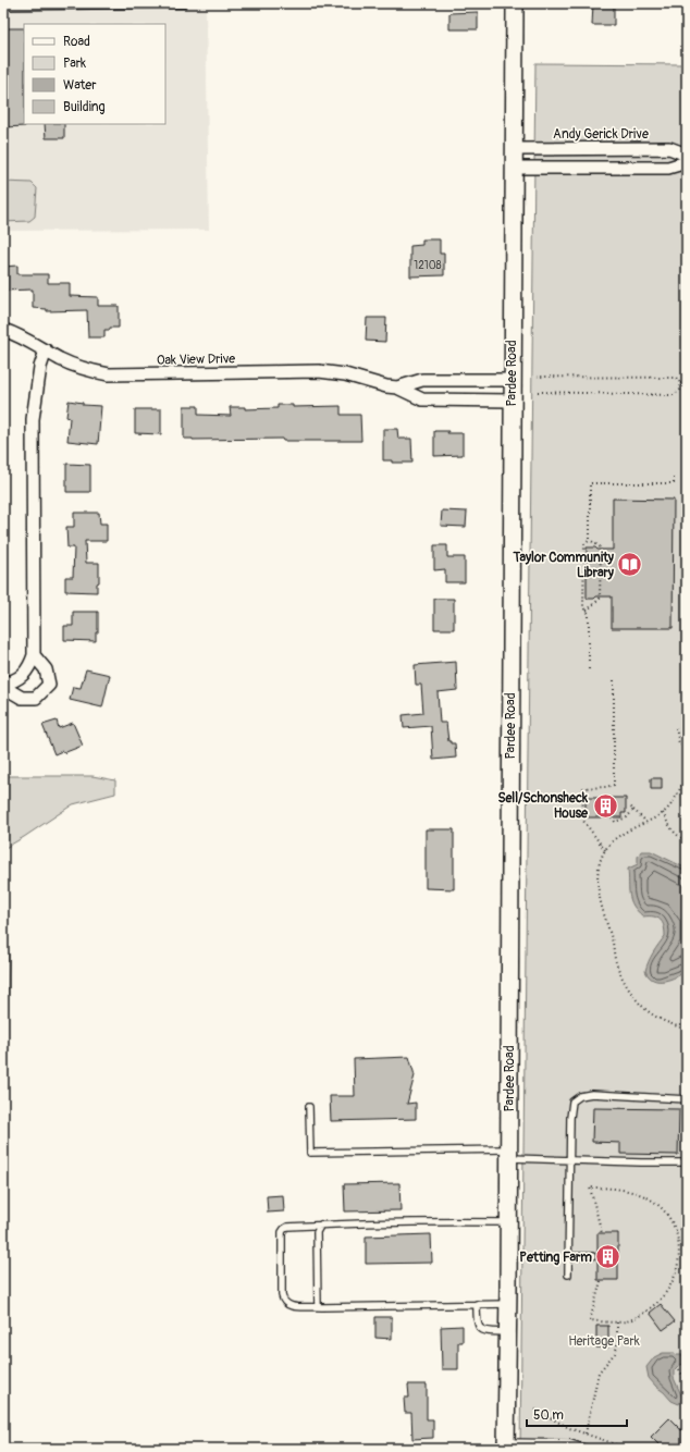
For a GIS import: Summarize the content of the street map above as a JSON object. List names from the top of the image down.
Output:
{
  "streets": {
    "main road": ["Pardee Road"],
    "street": ["Andy Gerick Drive", "Oak View Drive"]
  },
  "crossings": [
    ["Andy Gerick Drive", "Pardee Road"],
    ["Oak View Drive", "Pardee Road"]
  ],
  "parks": ["Heritage Park"],
  "places": {
    "library": ["Taylor Community Library"],
    "building": ["Sell/Schonsheck House", "Petting Farm"]
  },
  "house_numbers": ["12108"],
  "legend": [
    "Road",
    "Park",
    "Water",
    "Building"
  ],
  "scale_bar": "50 m"
}
